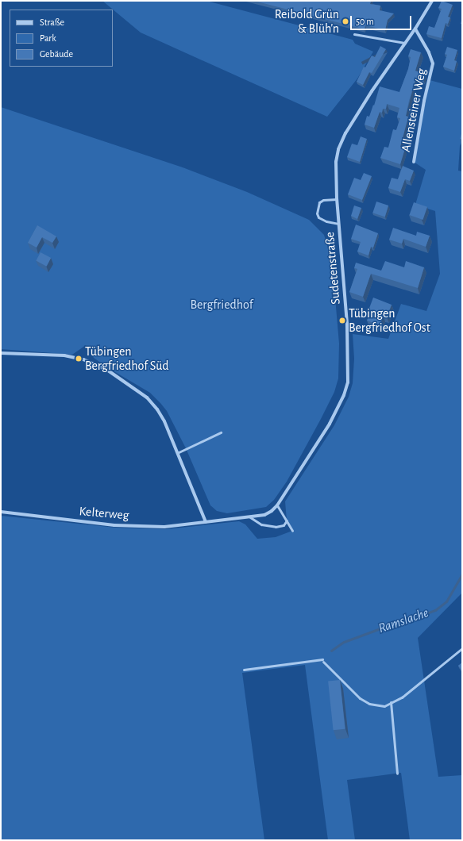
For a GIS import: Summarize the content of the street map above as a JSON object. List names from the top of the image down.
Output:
{
  "streets": {
    "street": ["Allensteiner Weg", "Sudetenstraße", "Kelterweg"]
  },
  "crossings": [
    ["Allensteiner Weg", "Sudetenstraße"],
    ["Sudetenstraße", "Kelterweg"]
  ],
  "water": ["Ramslache"],
  "parks": ["Bergfriedhof"],
  "places": ["Reibold Grün & Blüh'n", "Tübingen Bergfriedhof Ost", "Tübingen Bergfriedhof Süd"],
  "legend": ["Straße", "Park", "Gebäude"],
  "scale_bar": "50 m"
}
